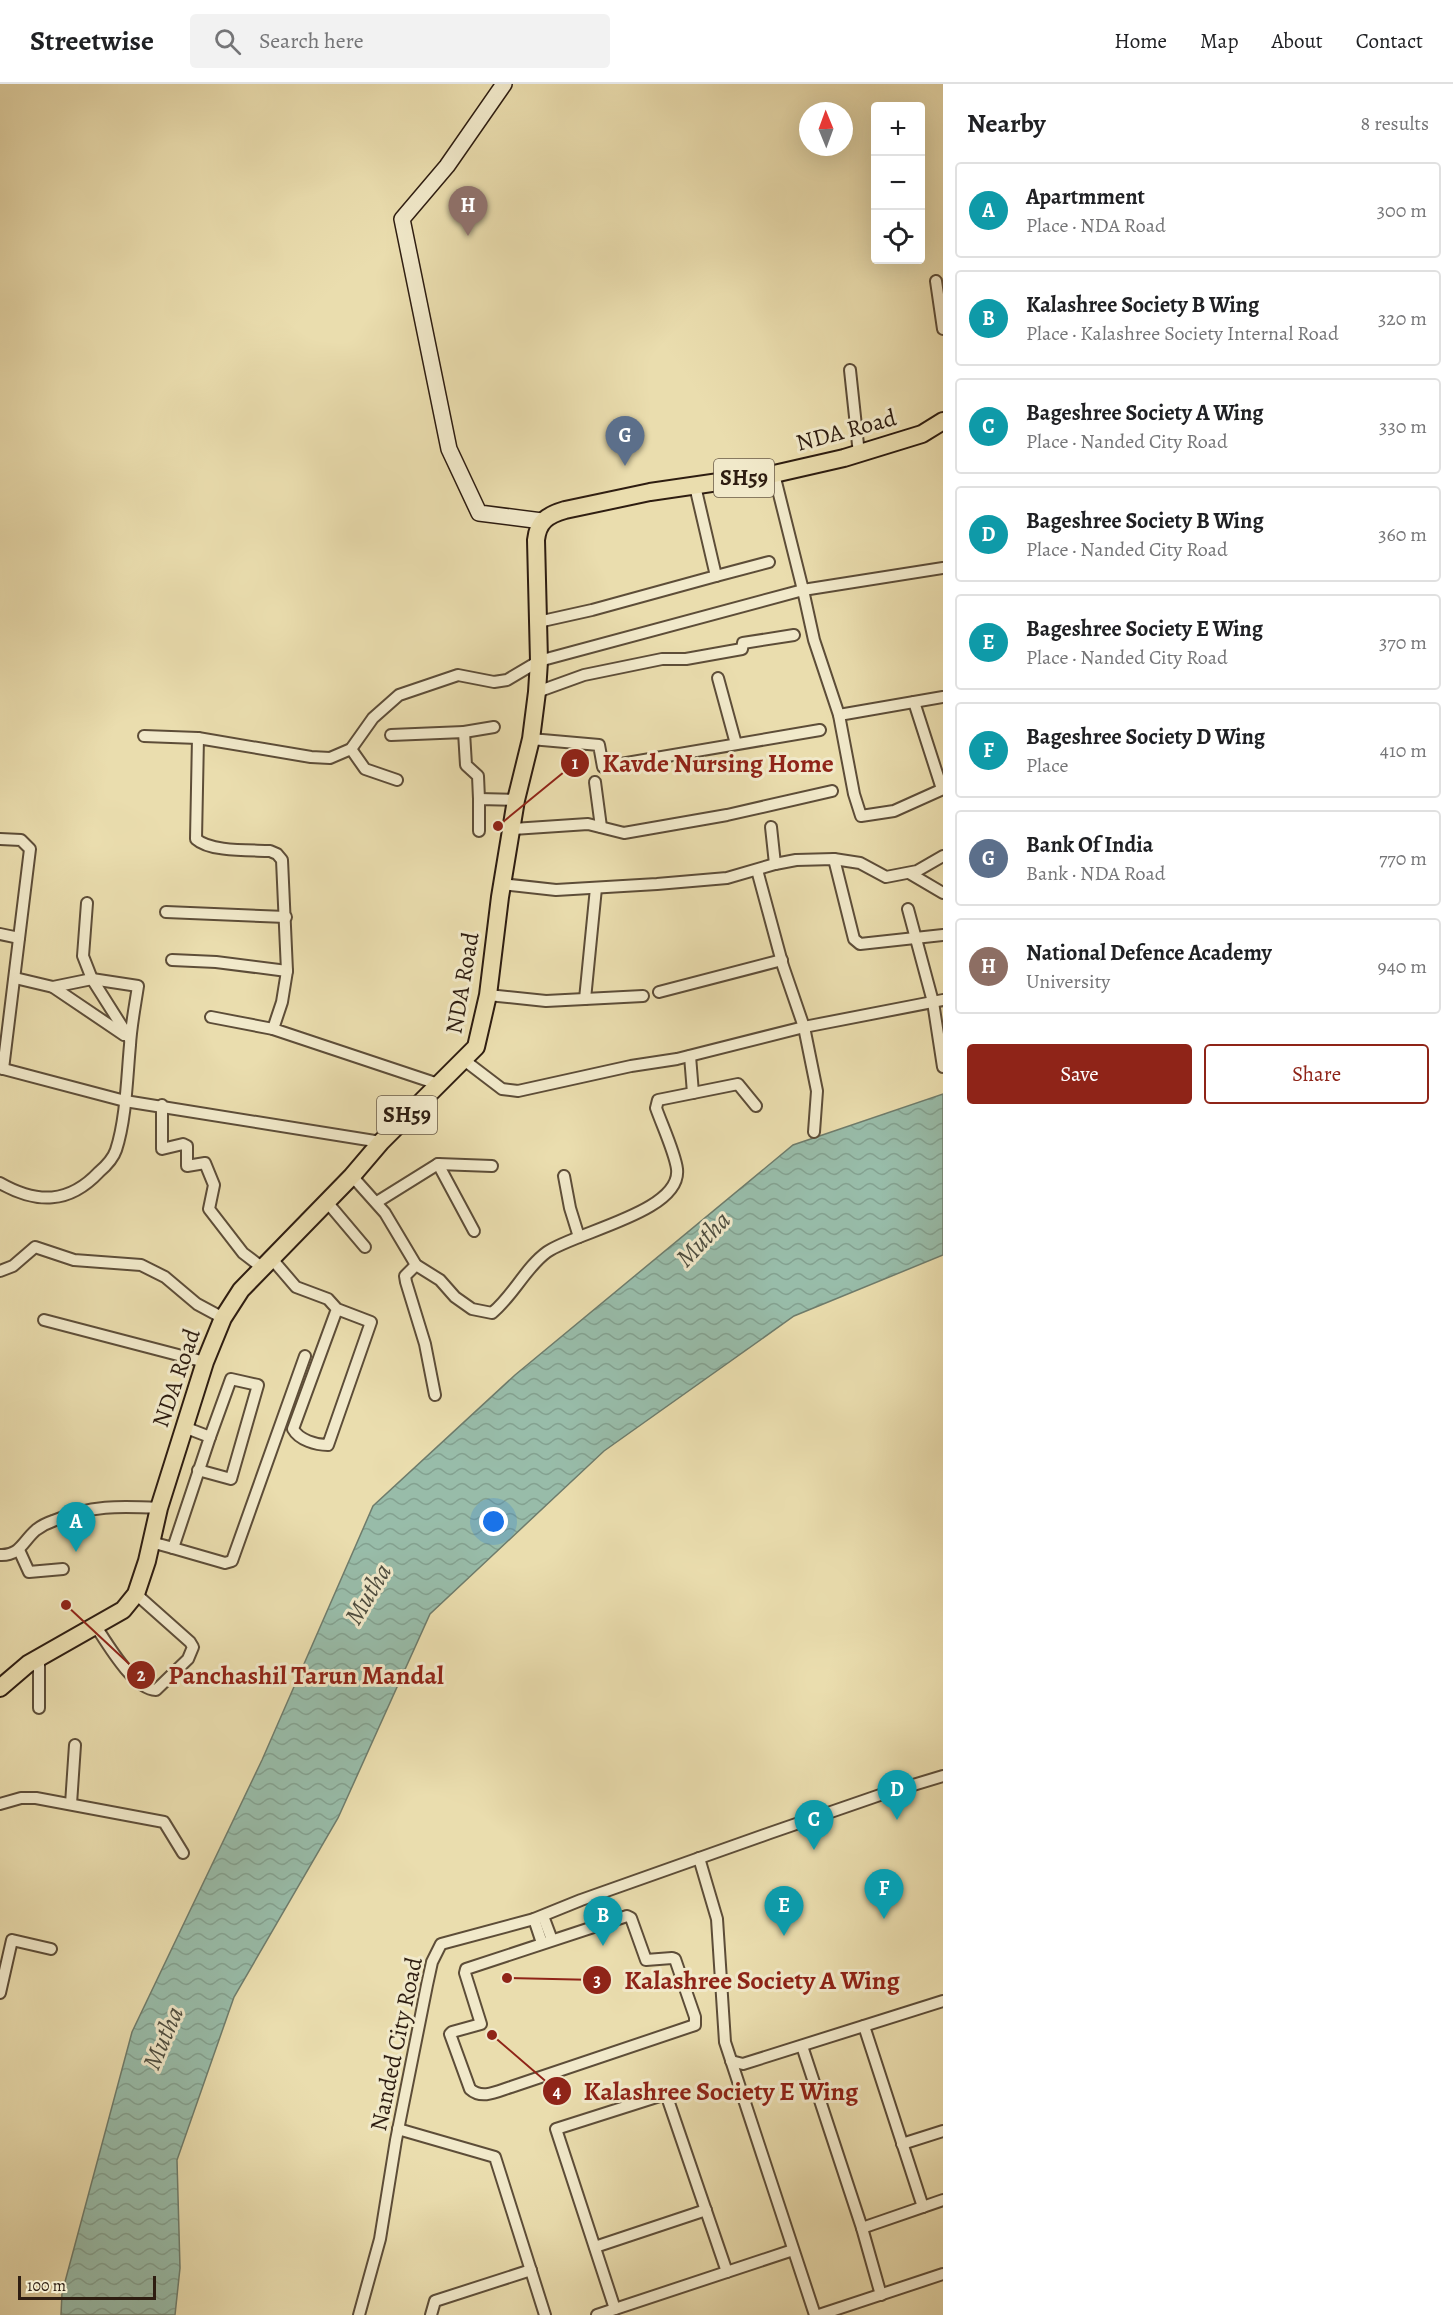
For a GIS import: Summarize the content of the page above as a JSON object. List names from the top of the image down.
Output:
{
  "streets": {
    "main road": ["NDA Road", "SH59"],
    "street": ["Nanded City Road"]
  },
  "water": ["Mutha"],
  "places": [
    "Kavde Nursing Home",
    "Panchashil Tarun Mandal",
    "Kalashree Society A Wing",
    "Kalashree Society E Wing"
  ],
  "scale_bar": "100 m",
  "north": "top",
  "page": {
    "header": "Streetwise",
    "search": "Search here",
    "nav": [
      "Home",
      "Map",
      "About",
      "Contact"
    ],
    "heading": ["Nearby", "8 results"],
    "map_buttons": ["+", "−"],
    "list": [
      {
        "mark": "A",
        "name": "Apartmment",
        "note": "Place · NDA Road",
        "value": "300 m"
      },
      {
        "mark": "B",
        "name": "Kalashree Society B Wing",
        "note": "Place · Kalashree Society Internal Road",
        "value": "320 m"
      },
      {
        "mark": "C",
        "name": "Bageshree Society A Wing",
        "note": "Place · Nanded City Road",
        "value": "330 m"
      },
      {
        "mark": "D",
        "name": "Bageshree Society B Wing",
        "note": "Place · Nanded City Road",
        "value": "360 m"
      },
      {
        "mark": "E",
        "name": "Bageshree Society E Wing",
        "note": "Place · Nanded City Road",
        "value": "370 m"
      },
      {
        "mark": "F",
        "name": "Bageshree Society D Wing",
        "note": "Place",
        "value": "410 m"
      },
      {
        "mark": "G",
        "name": "Bank Of India",
        "note": "Bank · NDA Road",
        "value": "770 m"
      },
      {
        "mark": "H",
        "name": "National Defence Academy",
        "note": "University",
        "value": "940 m"
      }
    ],
    "pins": [
      "H",
      "G",
      "A",
      "D",
      "C",
      "F",
      "E",
      "B"
    ],
    "buttons": ["Save", "Share"],
    "scale": "100 m"
  }
}
